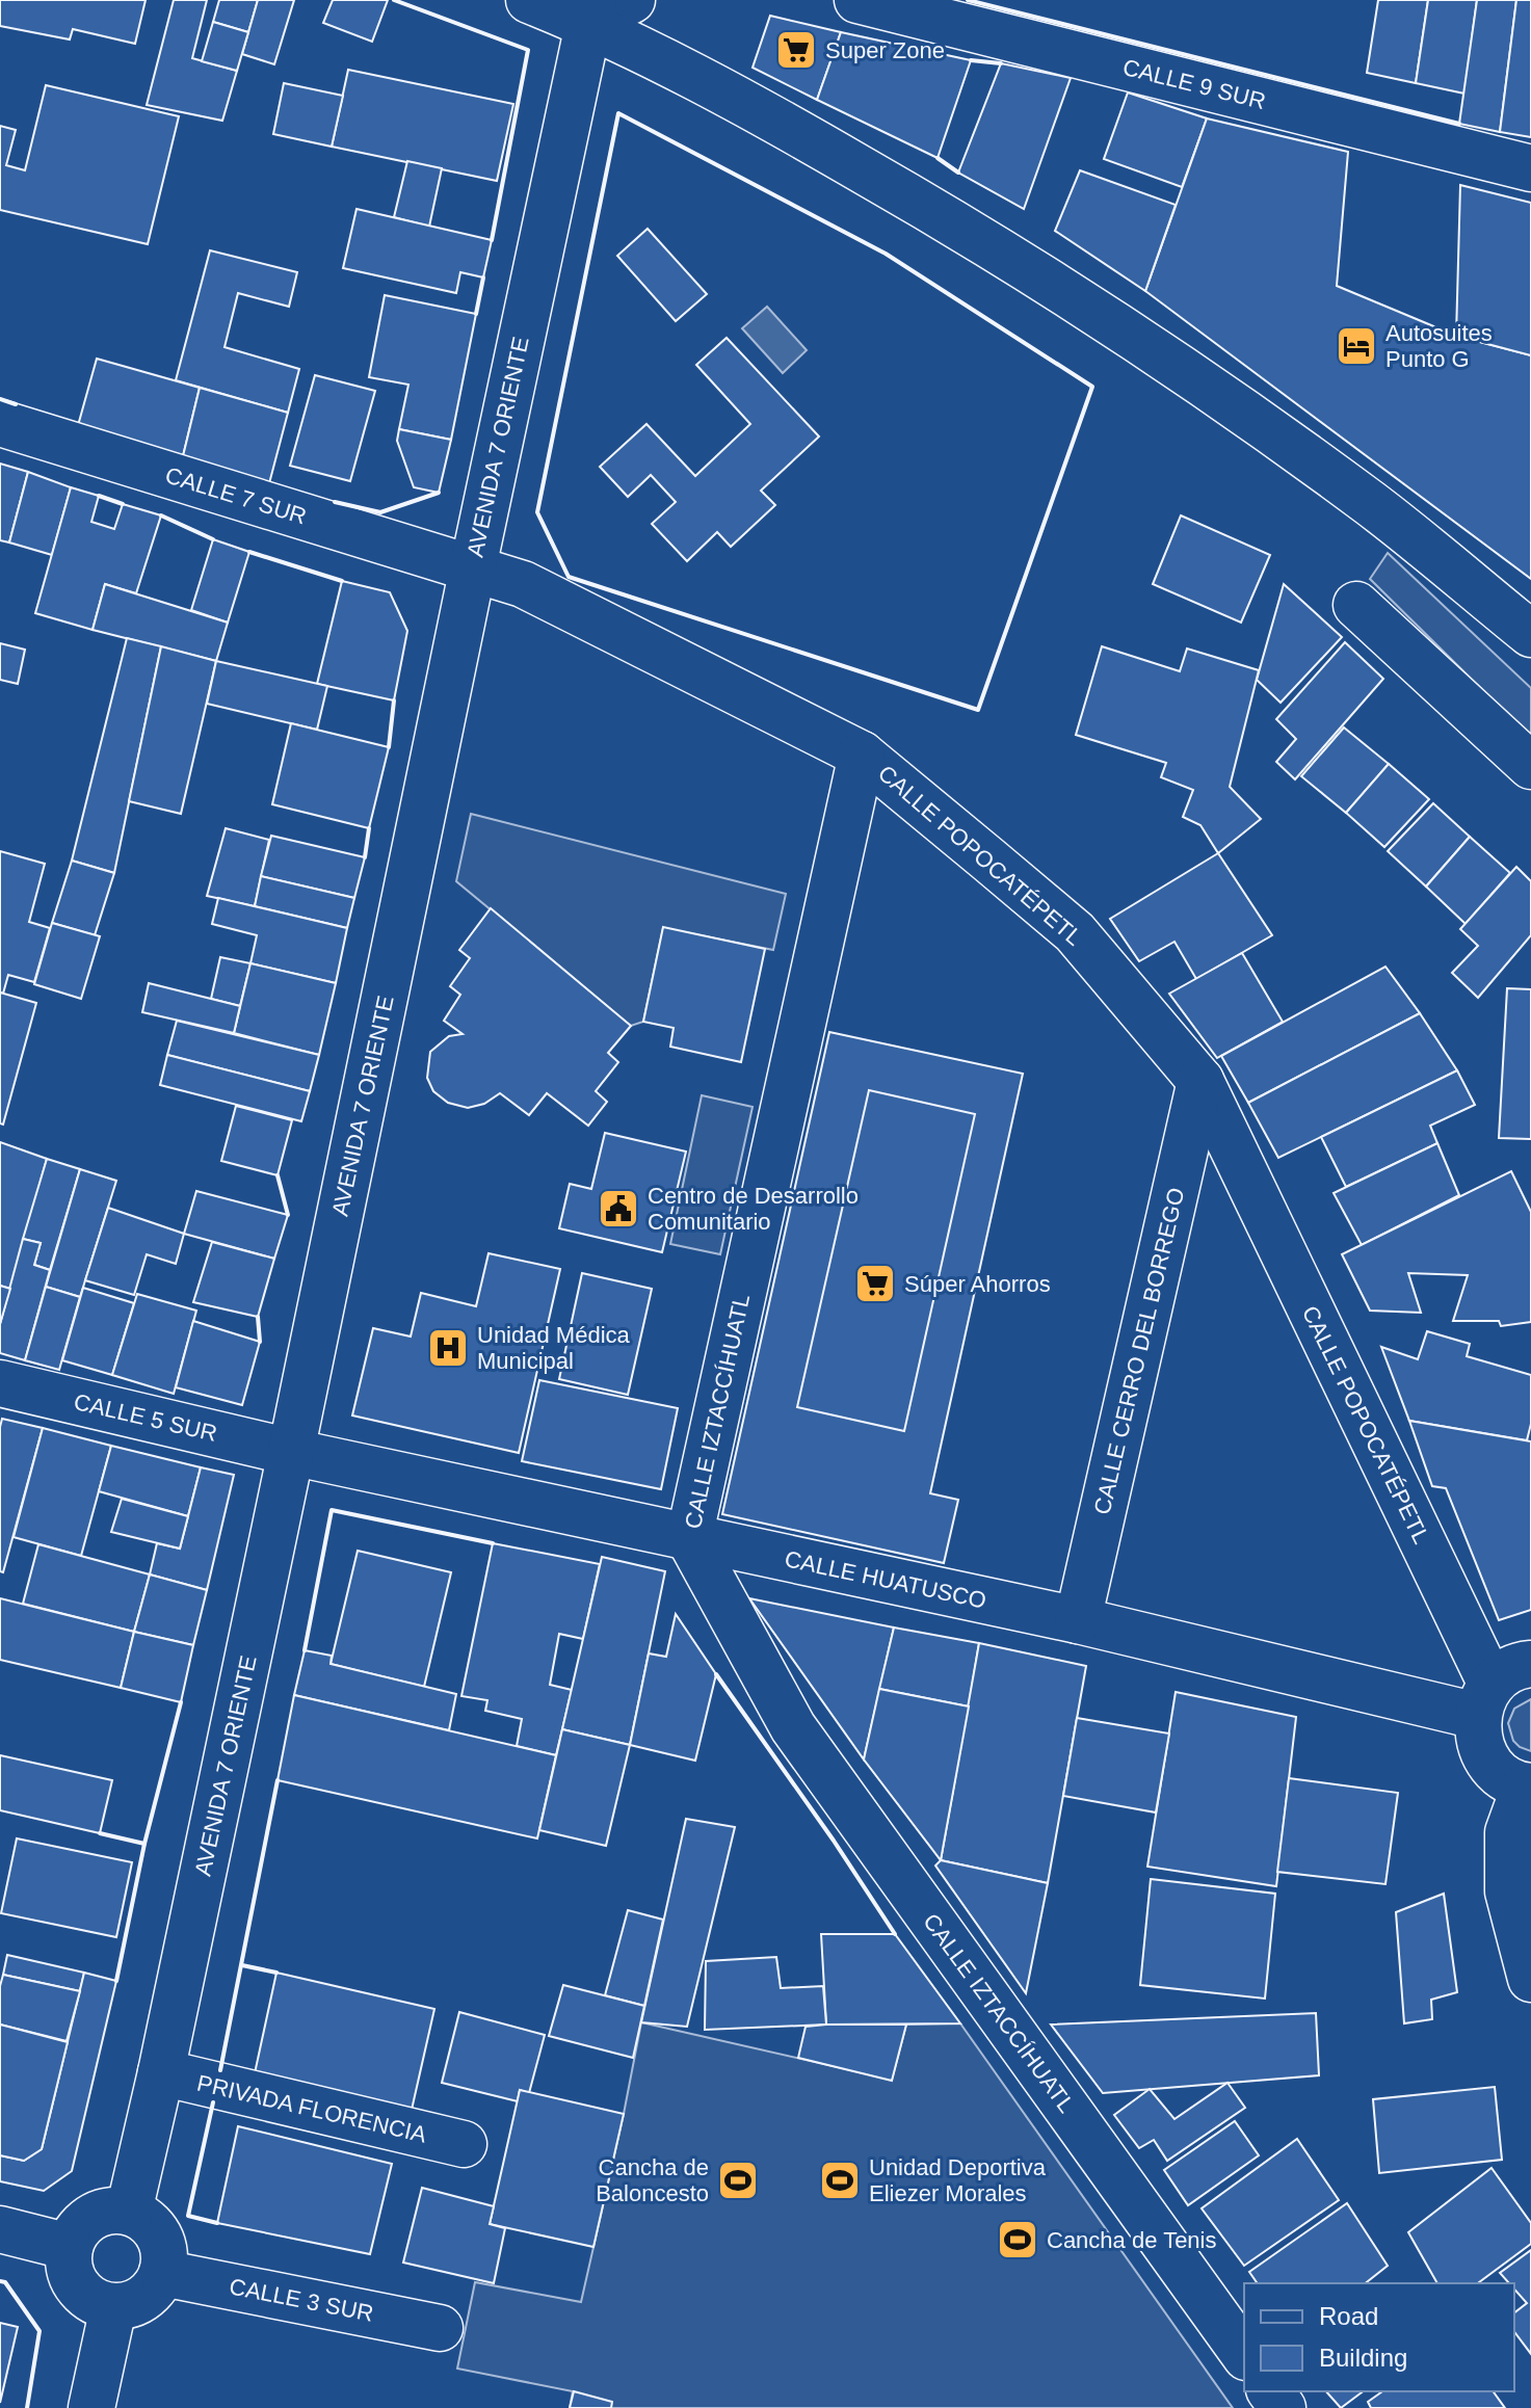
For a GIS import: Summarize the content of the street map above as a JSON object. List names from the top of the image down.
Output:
{
  "streets": {
    "street": [
      "CALLE 9 SUR",
      "AVENIDA 7 ORIENTE",
      "CALLE 7 SUR",
      "CALLE POPOCATÉPETL",
      "CALLE CERRO DEL BORREGO",
      "CALLE IZTACCÍHUATL",
      "CALLE 5 SUR",
      "CALLE HUATUSCO",
      "PRIVADA FLORENCIA",
      "CALLE 3 SUR"
    ]
  },
  "crossings": [
    ["AVENIDA 7 ORIENTE", "CALLE 7 SUR"],
    ["AVENIDA 7 ORIENTE", "CALLE POPOCATÉPETL"],
    ["AVENIDA 7 ORIENTE", "CALLE 5 SUR"],
    ["AVENIDA 7 ORIENTE", "CALLE HUATUSCO"],
    ["AVENIDA 7 ORIENTE", "PRIVADA FLORENCIA"],
    ["AVENIDA 7 ORIENTE", "CALLE 3 SUR"],
    ["CALLE 7 SUR", "CALLE POPOCATÉPETL"],
    ["CALLE POPOCATÉPETL", "CALLE CERRO DEL BORREGO"],
    ["CALLE POPOCATÉPETL", "CALLE IZTACCÍHUATL"],
    ["CALLE POPOCATÉPETL", "CALLE HUATUSCO"],
    ["CALLE CERRO DEL BORREGO", "CALLE HUATUSCO"],
    ["CALLE IZTACCÍHUATL", "CALLE HUATUSCO"],
    ["CALLE 5 SUR", "CALLE HUATUSCO"]
  ],
  "places": {
    "supermarket": ["Super Zone", "Súper Ahorros"],
    "hotel": ["Autosuites Punto G"],
    "public building": ["Centro de Desarrollo Comunitario"],
    "hospital": ["Unidad Médica Municipal"],
    "sports": ["Cancha de Baloncesto", "Unidad Deportiva Eliezer Morales", "Cancha de Tenis"]
  },
  "legend": ["Road", "Building"]
}
